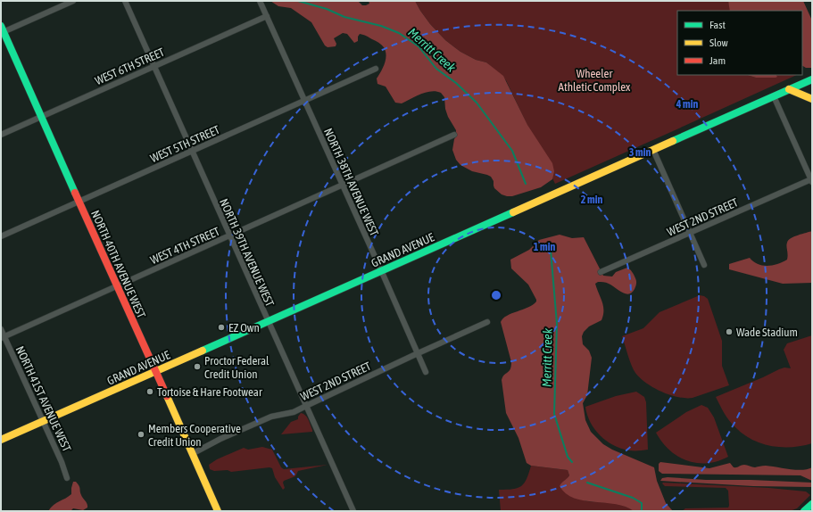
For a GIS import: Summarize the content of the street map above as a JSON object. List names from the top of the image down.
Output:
{
  "streets": {
    "main road": ["GRAND AVENUE", "NORTH 40TH AVENUE WEST"],
    "street": [
      "WEST 6TH STREET",
      "WEST 5TH STREET",
      "NORTH 38TH AVENUE WEST",
      "WEST 2ND STREET",
      "WEST 4TH STREET",
      "NORTH 39TH AVENUE WEST",
      "NORTH 41ST AVENUE WEST"
    ]
  },
  "crossings": [
    ["WEST 6TH STREET", "NORTH 38TH AVENUE WEST"],
    ["WEST 6TH STREET", "NORTH 39TH AVENUE WEST"],
    ["WEST 6TH STREET", "NORTH 40TH AVENUE WEST"],
    ["WEST 5TH STREET", "NORTH 38TH AVENUE WEST"],
    ["WEST 5TH STREET", "NORTH 39TH AVENUE WEST"],
    ["WEST 5TH STREET", "NORTH 40TH AVENUE WEST"],
    ["NORTH 38TH AVENUE WEST", "WEST 2ND STREET"],
    ["NORTH 38TH AVENUE WEST", "WEST 4TH STREET"],
    ["NORTH 38TH AVENUE WEST", "GRAND AVENUE"],
    ["WEST 2ND STREET", "NORTH 39TH AVENUE WEST"],
    ["WEST 2ND STREET", "NORTH 40TH AVENUE WEST"],
    ["WEST 4TH STREET", "NORTH 39TH AVENUE WEST"],
    ["WEST 4TH STREET", "NORTH 40TH AVENUE WEST"],
    ["WEST 4TH STREET", "NORTH 41ST AVENUE WEST"],
    ["GRAND AVENUE", "NORTH 39TH AVENUE WEST"],
    ["GRAND AVENUE", "NORTH 40TH AVENUE WEST"],
    ["GRAND AVENUE", "NORTH 41ST AVENUE WEST"]
  ],
  "water": ["Merritt Creek"],
  "parks": ["Wheeler Athletic Complex"],
  "places": [
    "EZ Own",
    "Wade Stadium",
    "Proctor Federal Credit Union",
    "Tortoise & Hare Footwear",
    "Members Cooperative Credit Union"
  ],
  "legend": ["Fast", "Slow", "Jam"],
  "rings": [
    "4 min",
    "3 min",
    "2 min",
    "1 min"
  ]
}
